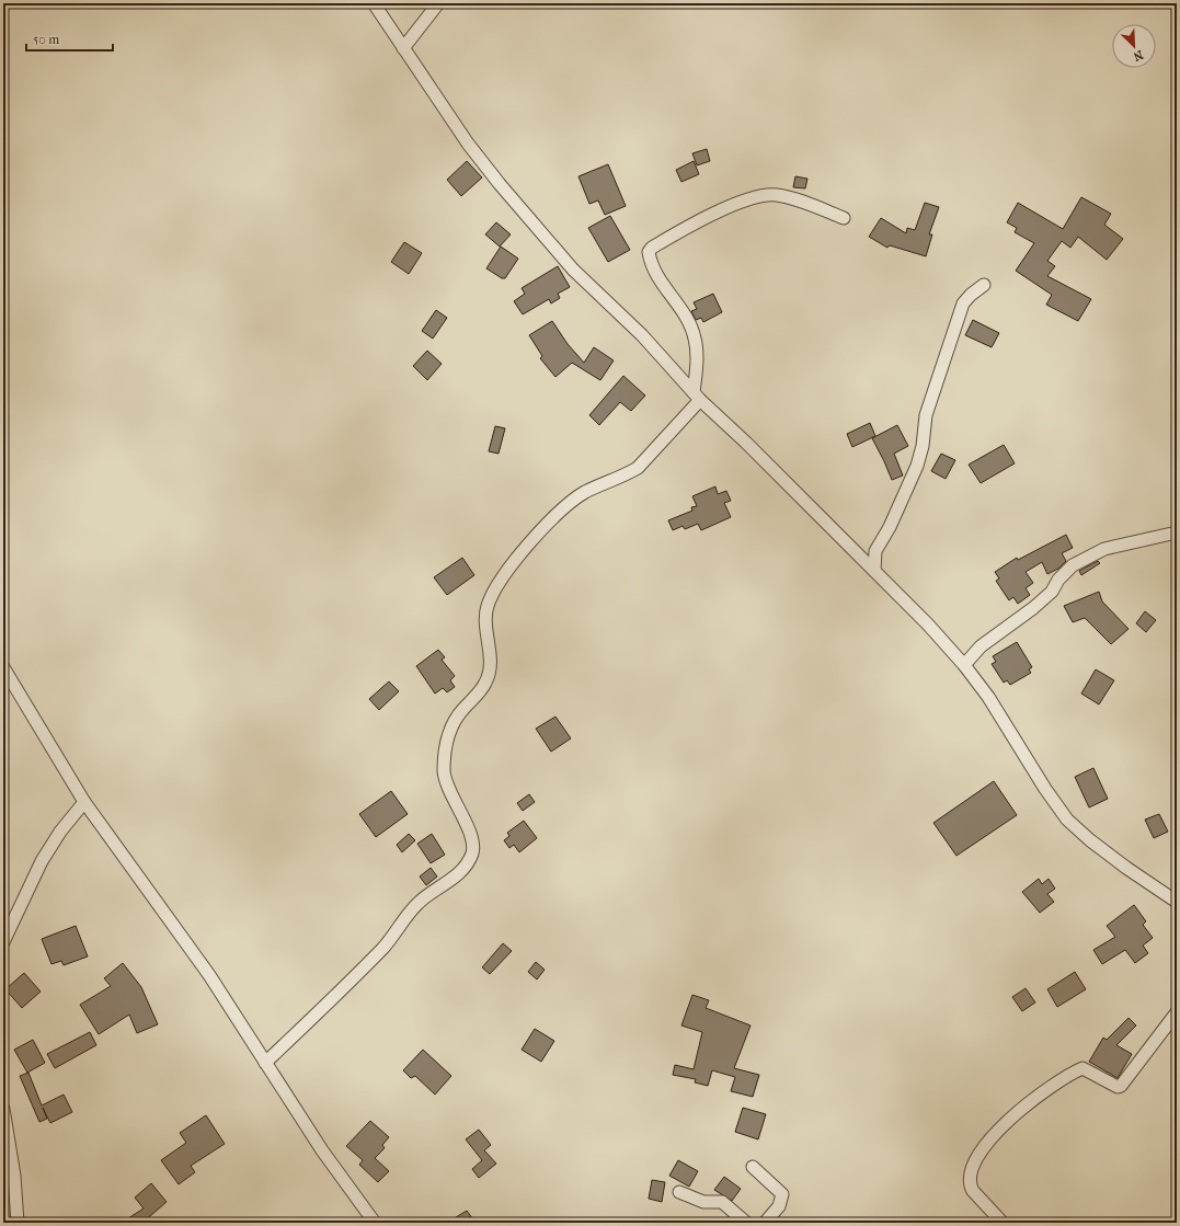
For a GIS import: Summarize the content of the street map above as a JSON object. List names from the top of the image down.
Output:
{
  "scale_bar": "50 m",
  "north": "bottom right"
}
